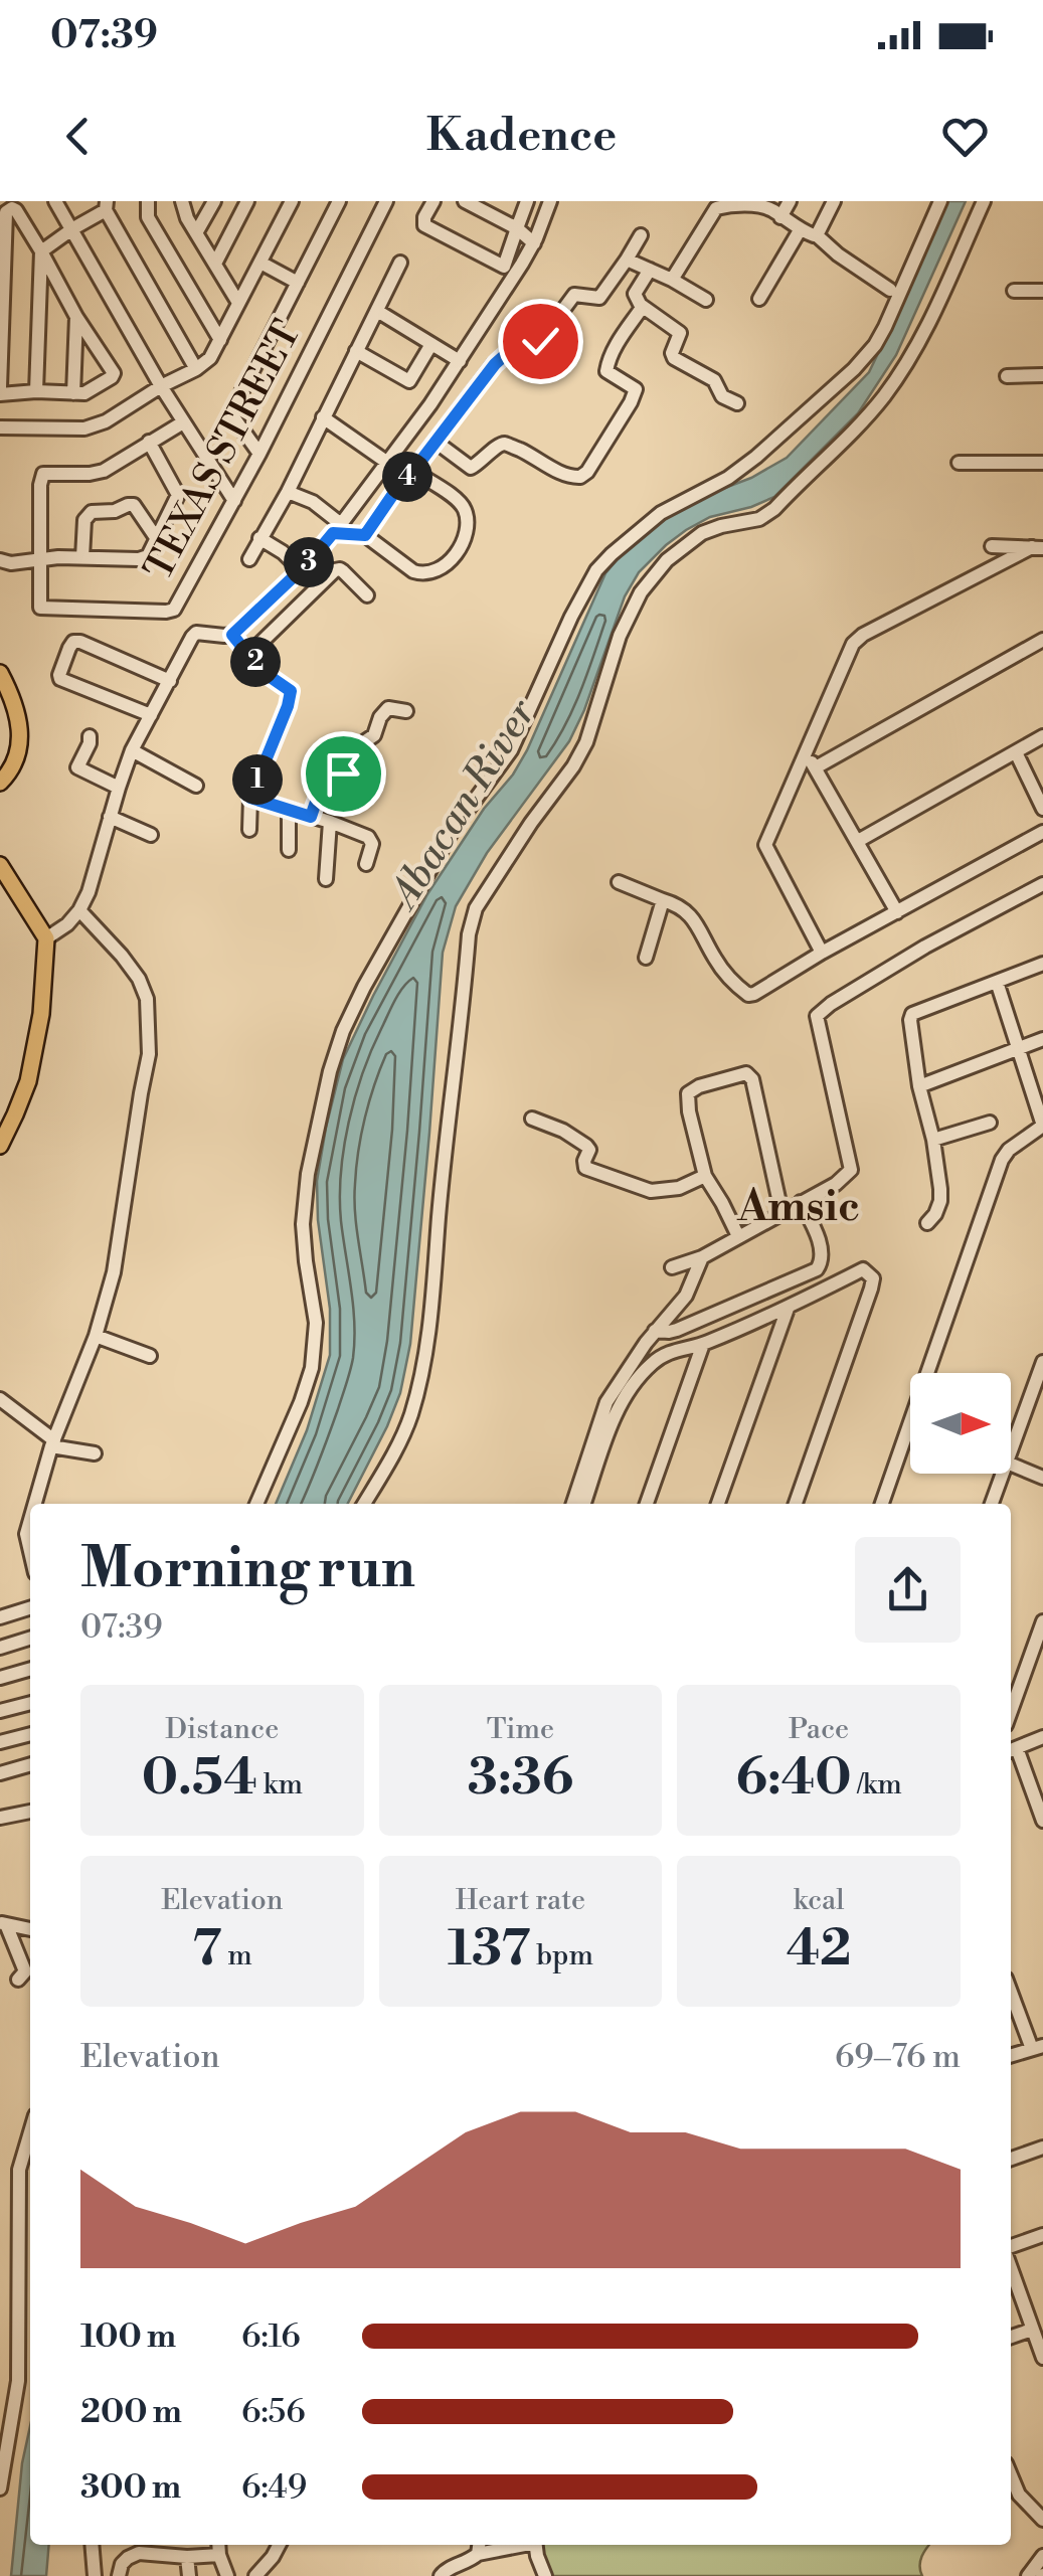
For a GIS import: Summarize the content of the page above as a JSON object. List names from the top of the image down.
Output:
{
  "streets": {
    "street": ["TEXAS STREET"]
  },
  "districts": ["Amsic"],
  "water": ["Abacan River"],
  "north": "right",
  "page": {
    "status": "07:39",
    "header": "Kadence",
    "pins": [
      "4",
      "3",
      "2",
      "1"
    ],
    "heading": ["Morning run", "07:39"],
    "stats": [
      ["Distance", "0.54 km"],
      ["Time", "3:36"],
      ["Pace", "6:40 /km"],
      ["Elevation", "7 m"],
      ["Heart rate", "137 bpm"],
      ["kcal", "42"]
    ],
    "chart": ["Elevation", "69–76 m"],
    "list": [
      {
        "name": "100 m",
        "note": "6:16"
      },
      {
        "name": "200 m",
        "note": "6:56"
      },
      {
        "name": "300 m",
        "note": "6:49"
      }
    ]
  }
}
